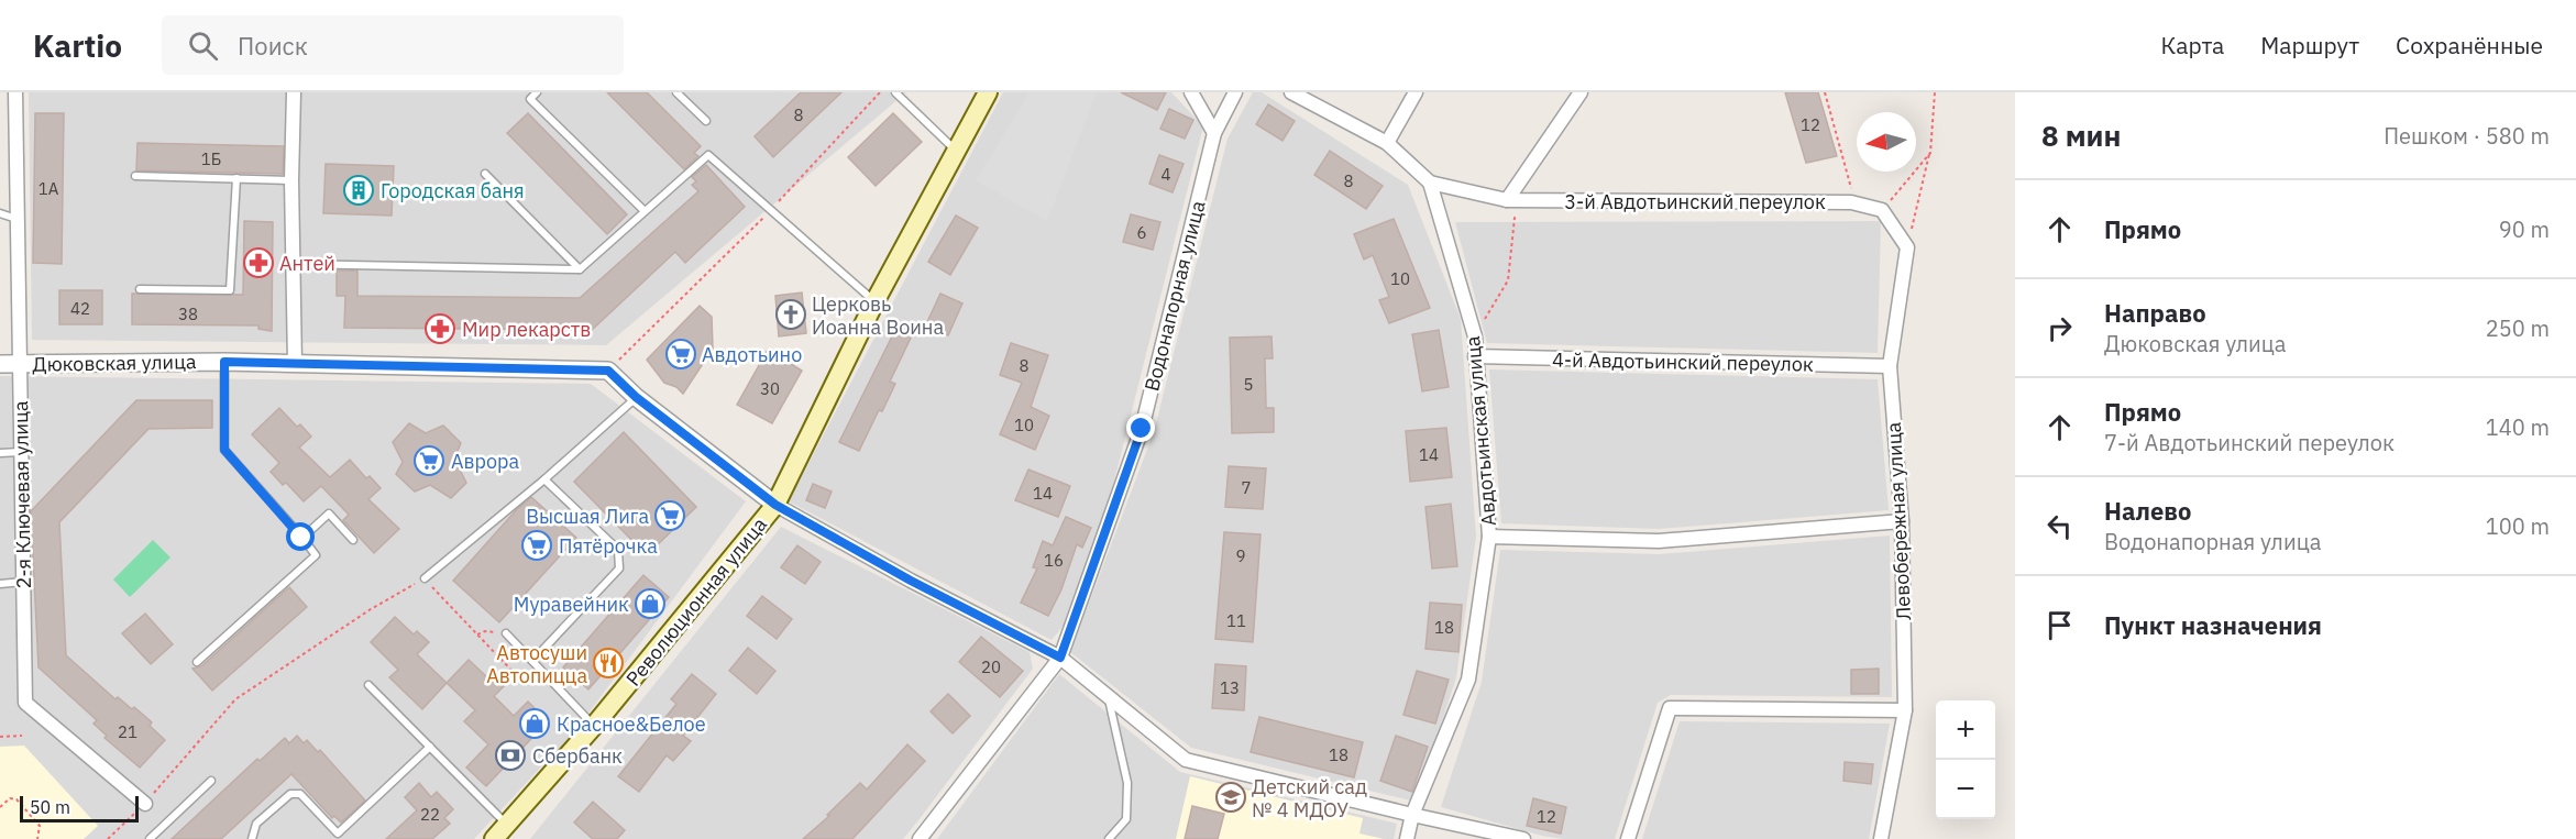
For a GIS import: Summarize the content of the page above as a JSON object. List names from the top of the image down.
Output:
{
  "streets": {
    "main road": ["Революционная улица"],
    "street": [
      "3-й Авдотьинский переулок",
      "Водонапорная улица",
      "4-й Авдотьинский переулок",
      "Дюковская улица",
      "Авдотьинская улица",
      "2-я Ключевая улица",
      "Левобережная улица"
    ]
  },
  "crossings": [
    ["3-й Авдотьинский переулок", "Авдотьинская улица"],
    ["4-й Авдотьинский переулок", "Авдотьинская улица"],
    ["4-й Авдотьинский переулок", "Левобережная улица"],
    ["Дюковская улица", "2-я Ключевая улица"]
  ],
  "places": {
    "building": ["Городская баня"],
    "pharmacy": ["Антей", "Мир лекарств"],
    "church": ["Церковь Иоанна Воина"],
    "supermarket": [
      "Авдотьино",
      "Аврора",
      "Высшая Лига",
      "Пятёрочка"
    ],
    "shop": ["Муравейник", "Красное&Белое"],
    "restaurant": ["Автосуши Автопицца"],
    "bank": ["Сбербанк"],
    "school or university": ["Детский сад № 4 МДОУ"]
  },
  "house_numbers": [
    "8",
    "12",
    "1Б",
    "4",
    "8",
    "1А",
    "6",
    "10",
    "42",
    "38",
    "8",
    "5",
    "30",
    "10",
    "14",
    "7",
    "14",
    "9",
    "16",
    "11",
    "18",
    "20",
    "13",
    "21",
    "18",
    "22",
    "12"
  ],
  "scale_bar": "50 m",
  "north": "left",
  "page": {
    "header": "Kartio",
    "search": "Поиск",
    "nav": ["Карта", "Маршрут", "Сохранённые"],
    "heading": ["8 мин", "Пешком · 580 m"],
    "list": [
      ["Прямо", "90 m"],
      ["Направо", "Дюковская улица", "250 m"],
      ["Прямо", "7-й Авдотьинский переулок", "140 m"],
      ["Налево", "Водонапорная улица", "100 m"],
      "Пункт назначения"
    ],
    "map_buttons": ["+", "−"],
    "scale": "50 m"
  }
}
